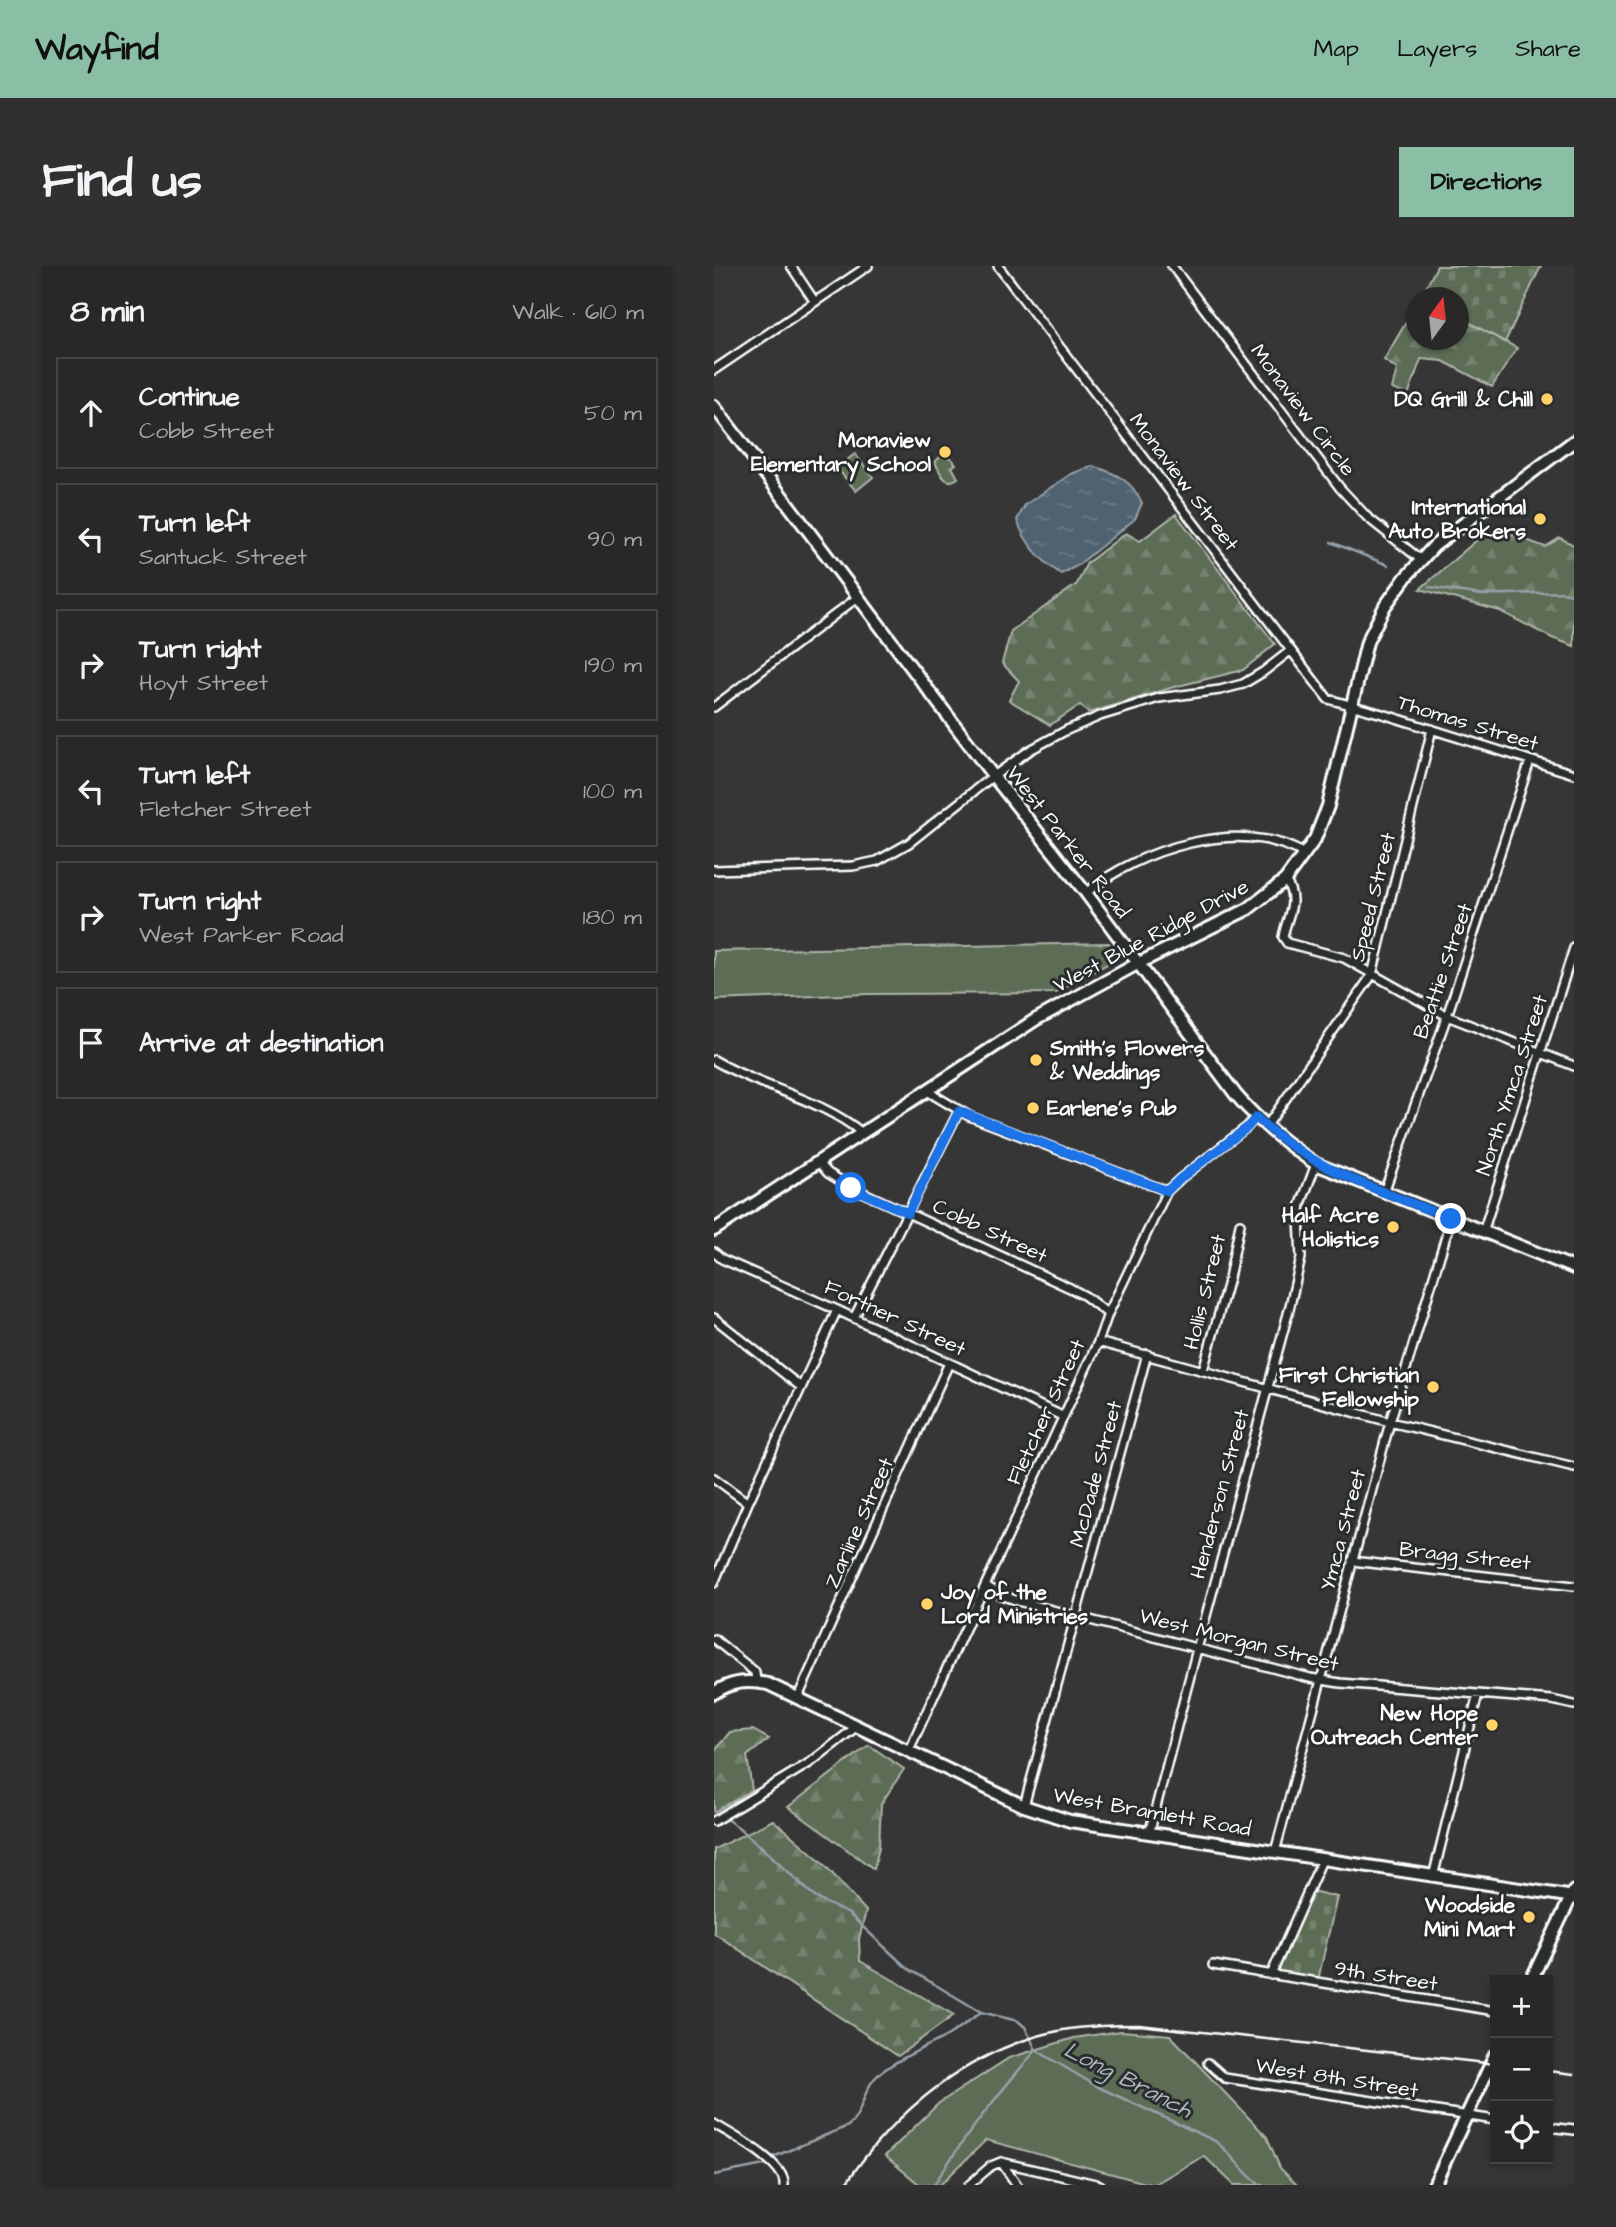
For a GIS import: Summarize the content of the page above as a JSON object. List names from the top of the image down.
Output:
{
  "streets": {
    "street": [
      "Monaview Circle",
      "Monaview Street",
      "Thomas Street",
      "West Parker Road",
      "Speed Street",
      "West Blue Ridge Drive",
      "Beattie Street",
      "North Ymca Street",
      "Cobb Street",
      "Hollis Street",
      "Fortner Street",
      "Fletcher Street",
      "McDade Street",
      "Henderson Street",
      "Zarline Street",
      "Ymca Street",
      "Bragg Street",
      "West Morgan Street",
      "West Bramlett Road",
      "9th Street",
      "West 8th Street"
    ]
  },
  "crossings": [
    ["Monaview Circle", "West Blue Ridge Drive"],
    ["Monaview Street", "Thomas Street"],
    ["Monaview Street", "West Blue Ridge Drive"],
    ["Thomas Street", "Speed Street"],
    ["Thomas Street", "West Blue Ridge Drive"],
    ["Thomas Street", "Beattie Street"],
    ["West Parker Road", "Speed Street"],
    ["West Parker Road", "West Blue Ridge Drive"],
    ["West Parker Road", "Beattie Street"],
    ["West Parker Road", "North Ymca Street"],
    ["West Parker Road", "Fletcher Street"],
    ["West Parker Road", "Henderson Street"],
    ["West Parker Road", "Ymca Street"],
    ["West Blue Ridge Drive", "Cobb Street"],
    ["Cobb Street", "Fletcher Street"],
    ["Fortner Street", "Fletcher Street"],
    ["Fortner Street", "Zarline Street"],
    ["Fletcher Street", "West Morgan Street"],
    ["Fletcher Street", "West Bramlett Road"],
    ["McDade Street", "West Morgan Street"],
    ["McDade Street", "West Bramlett Road"],
    ["Henderson Street", "West Morgan Street"],
    ["Henderson Street", "West Bramlett Road"],
    ["Zarline Street", "West Bramlett Road"],
    ["Ymca Street", "Bragg Street"],
    ["Ymca Street", "West Morgan Street"],
    ["Ymca Street", "West Bramlett Road"]
  ],
  "water": ["Long Branch"],
  "places": [
    "DQ Grill & Chill",
    "Monaview Elementary School",
    "International Auto Brokers",
    "Smith's Flowers & Weddings",
    "Earlene's Pub",
    "Half Acre Holistics",
    "First Christian Fellowship",
    "Joy of the Lord Ministries",
    "New Hope Outreach Center",
    "Woodside Mini Mart"
  ],
  "north": "top",
  "page": {
    "header": "Wayfind",
    "nav": ["Map", "Layers", "Share"],
    "buttons": "Directions",
    "title": "Find us",
    "heading": ["8 min", "Walk · 610 m"],
    "list": [
      ["Continue", "Cobb Street", "50 m"],
      ["Turn left", "Santuck Street", "90 m"],
      ["Turn right", "Hoyt Street", "190 m"],
      ["Turn left", "Fletcher Street", "100 m"],
      ["Turn right", "West Parker Road", "180 m"],
      "Arrive at destination"
    ],
    "map_buttons": ["+", "−"]
  }
}
